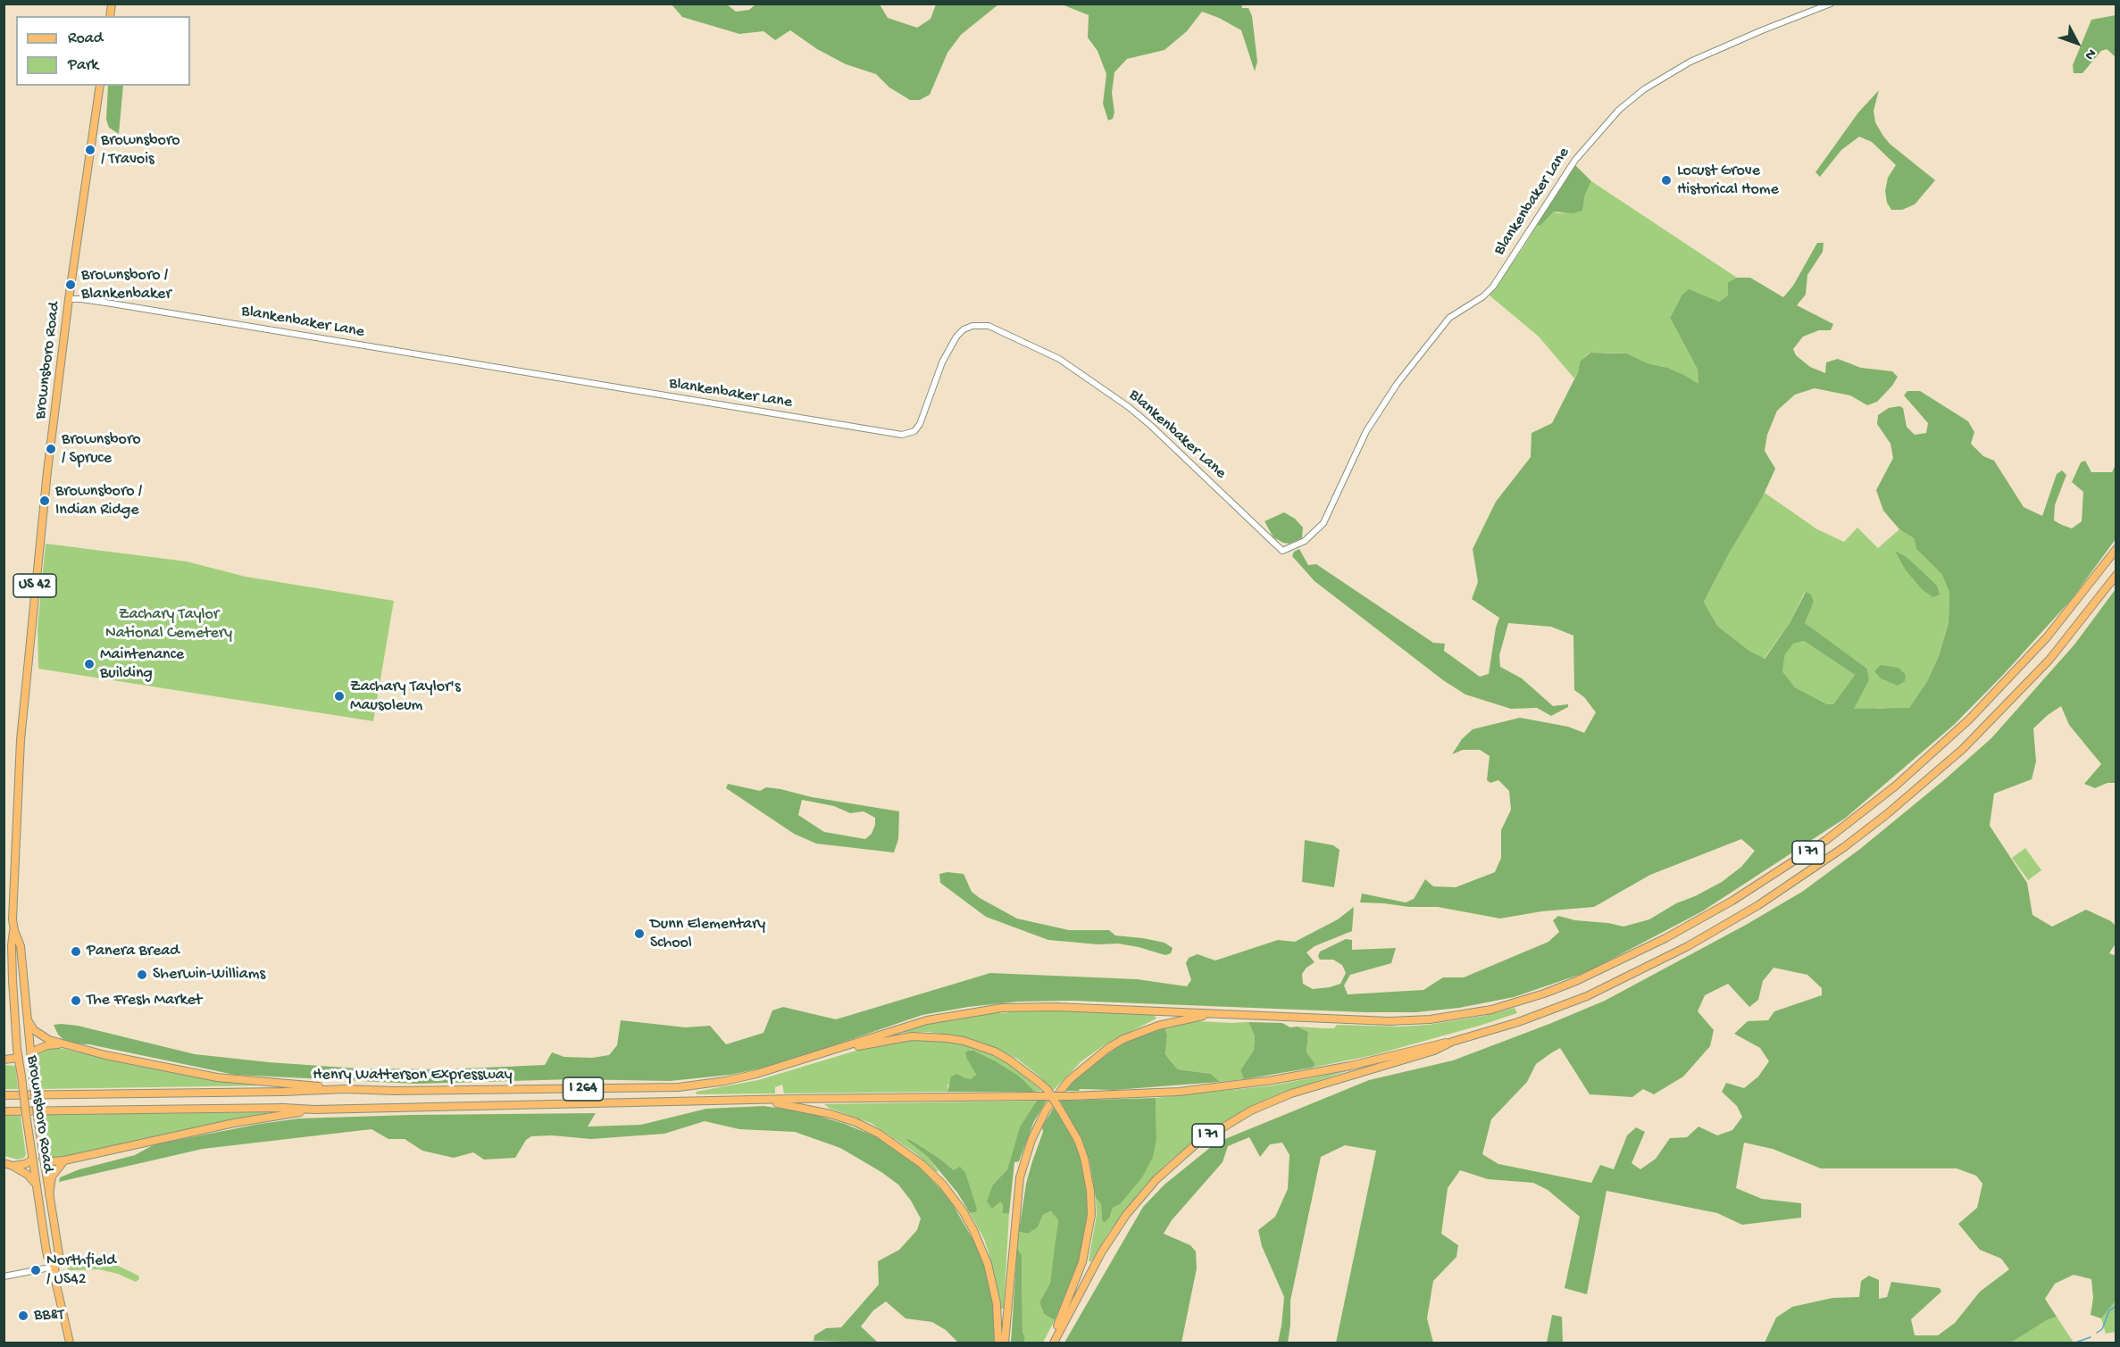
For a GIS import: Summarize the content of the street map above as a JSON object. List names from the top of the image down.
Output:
{
  "streets": {
    "highway": ["I 71", "Henry Watterson Expressway", "I 264"],
    "main road": ["Brownsboro Road", "US 42"],
    "street": ["Blankenbaker Lane"]
  },
  "crossings": [
    ["Blankenbaker Lane", "Brownsboro Road"],
    ["Brownsboro Road", "US 42"]
  ],
  "parks": ["Zachary Taylor National Cemetery"],
  "places": [
    "Brownsboro / Travois",
    "Locust Grove Historical Home",
    "Brownsboro / Blankenbaker",
    "Brownsboro / Spruce",
    "Brownsboro / Indian Ridge",
    "Maintenance Building",
    "Zachary Taylor's Mausoleum",
    "Dunn Elementary School",
    "Panera Bread",
    "Sherwin-Williams",
    "The Fresh Market",
    "Northfield / US42",
    "BB&T"
  ],
  "legend": ["Road", "Park"],
  "north": "bottom right"
}
